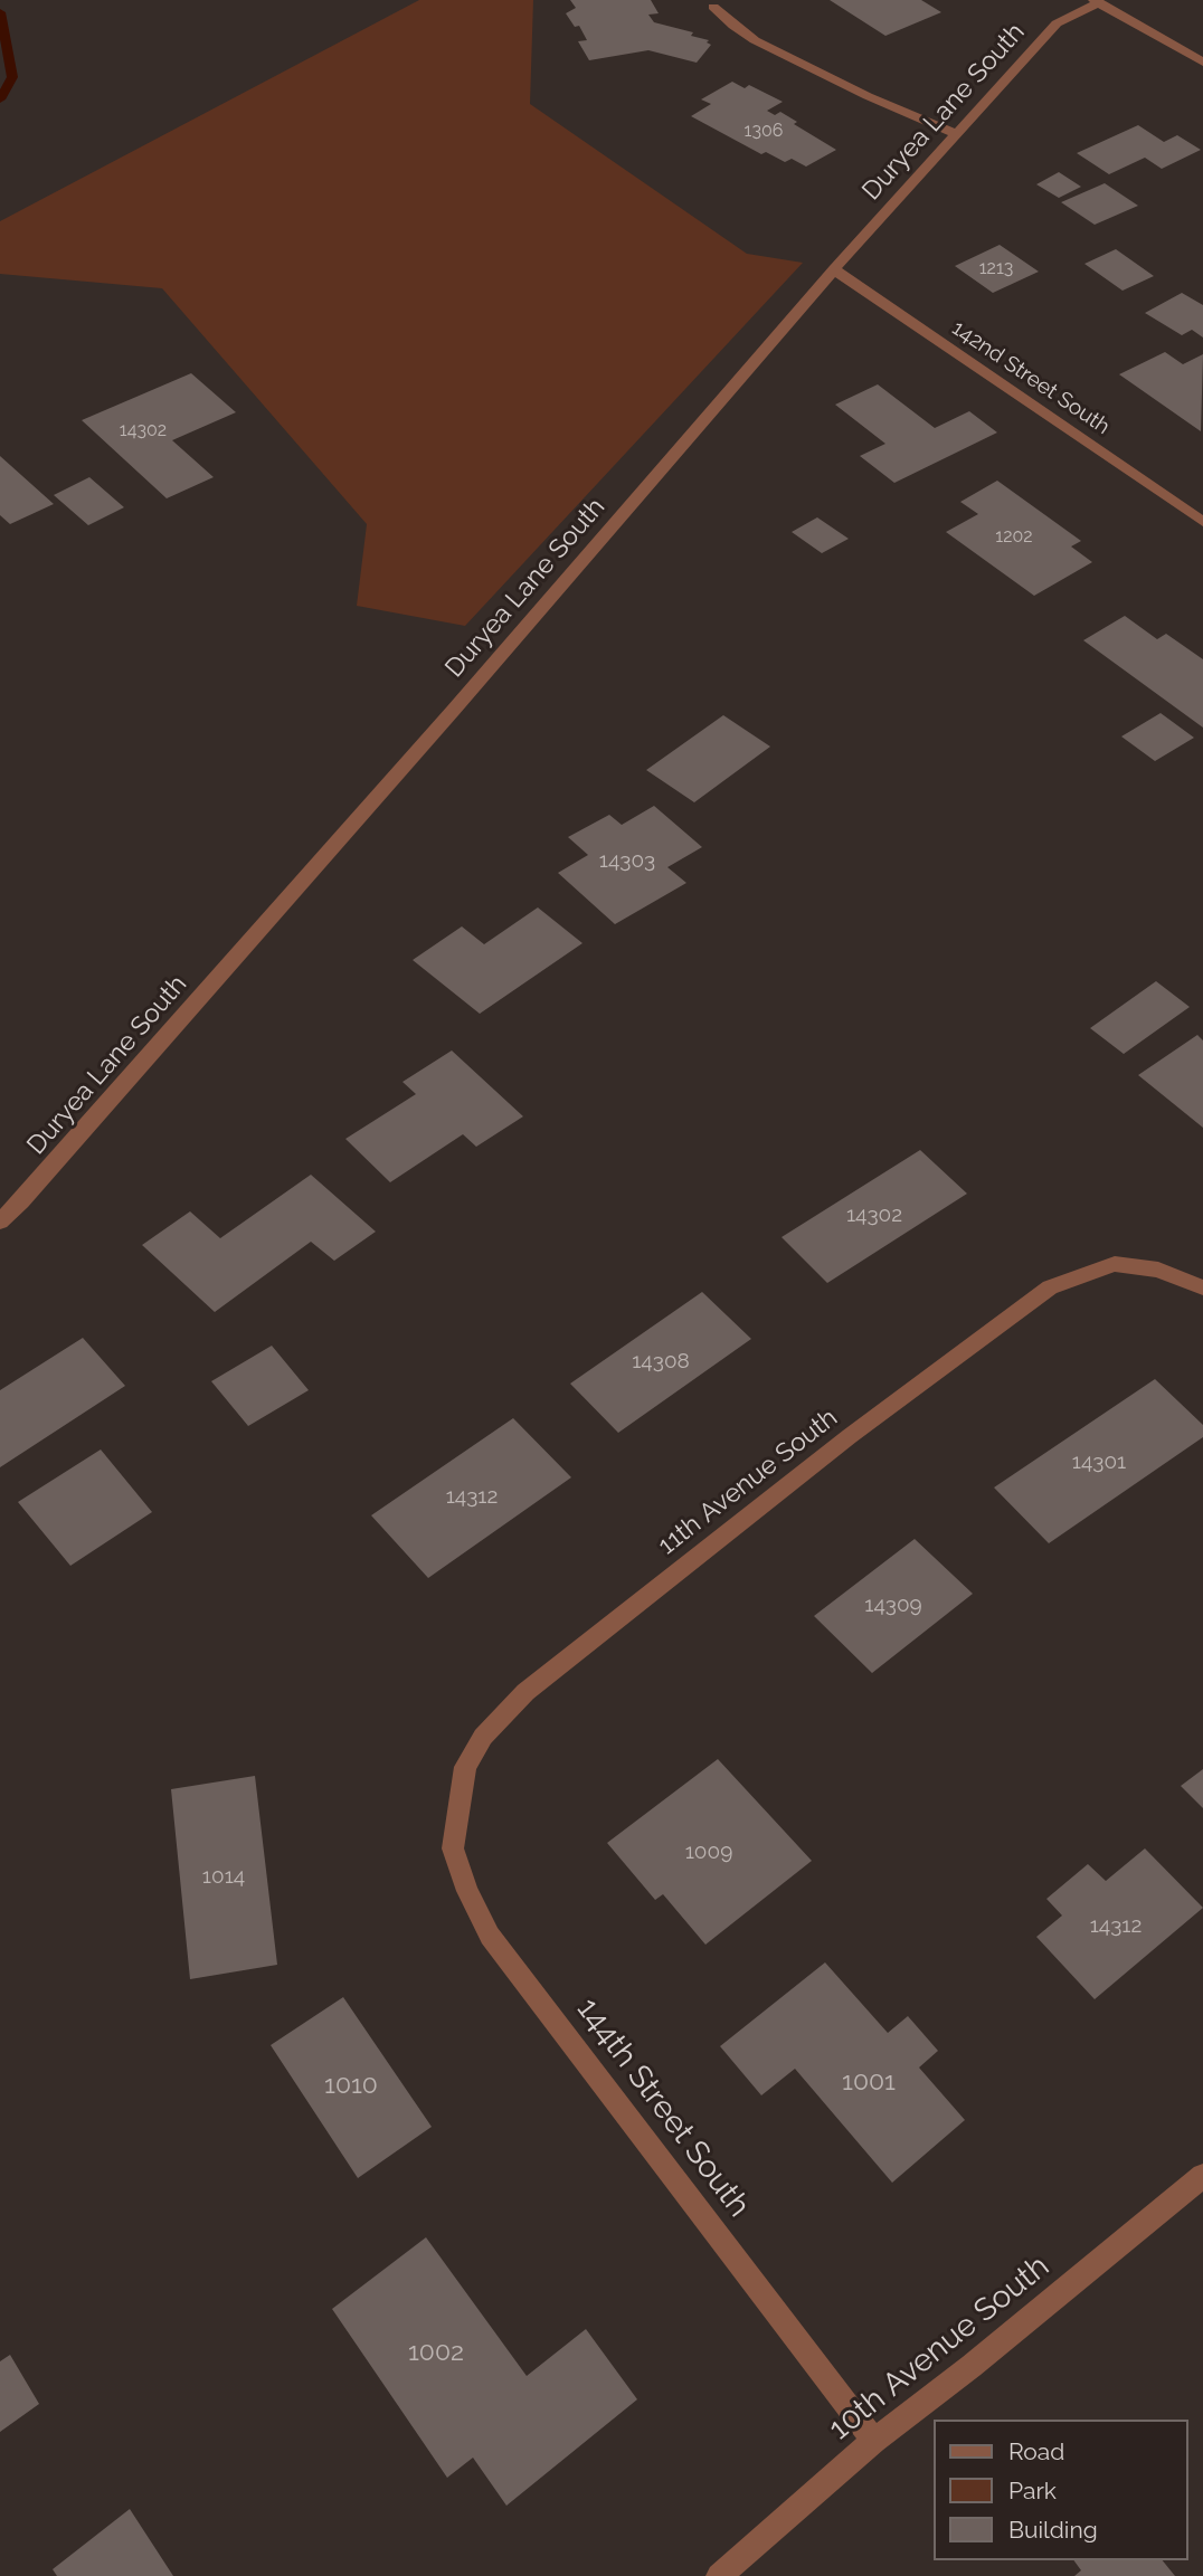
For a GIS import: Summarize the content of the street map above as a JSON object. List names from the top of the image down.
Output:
{
  "streets": {
    "street": [
      "Duryea Lane South",
      "142nd Street South",
      "11th Avenue South",
      "144th Street South",
      "10th Avenue South"
    ]
  },
  "crossings": [
    ["Duryea Lane South", "142nd Street South"],
    ["11th Avenue South", "144th Street South"],
    ["144th Street South", "10th Avenue South"]
  ],
  "house_numbers": [
    "1306",
    "1213",
    "14302",
    "1202",
    "14303",
    "14302",
    "14308",
    "14301",
    "14312",
    "14309",
    "1009",
    "1014",
    "14312",
    "1001",
    "1010",
    "1002"
  ],
  "legend": ["Road", "Park", "Building"]
}
